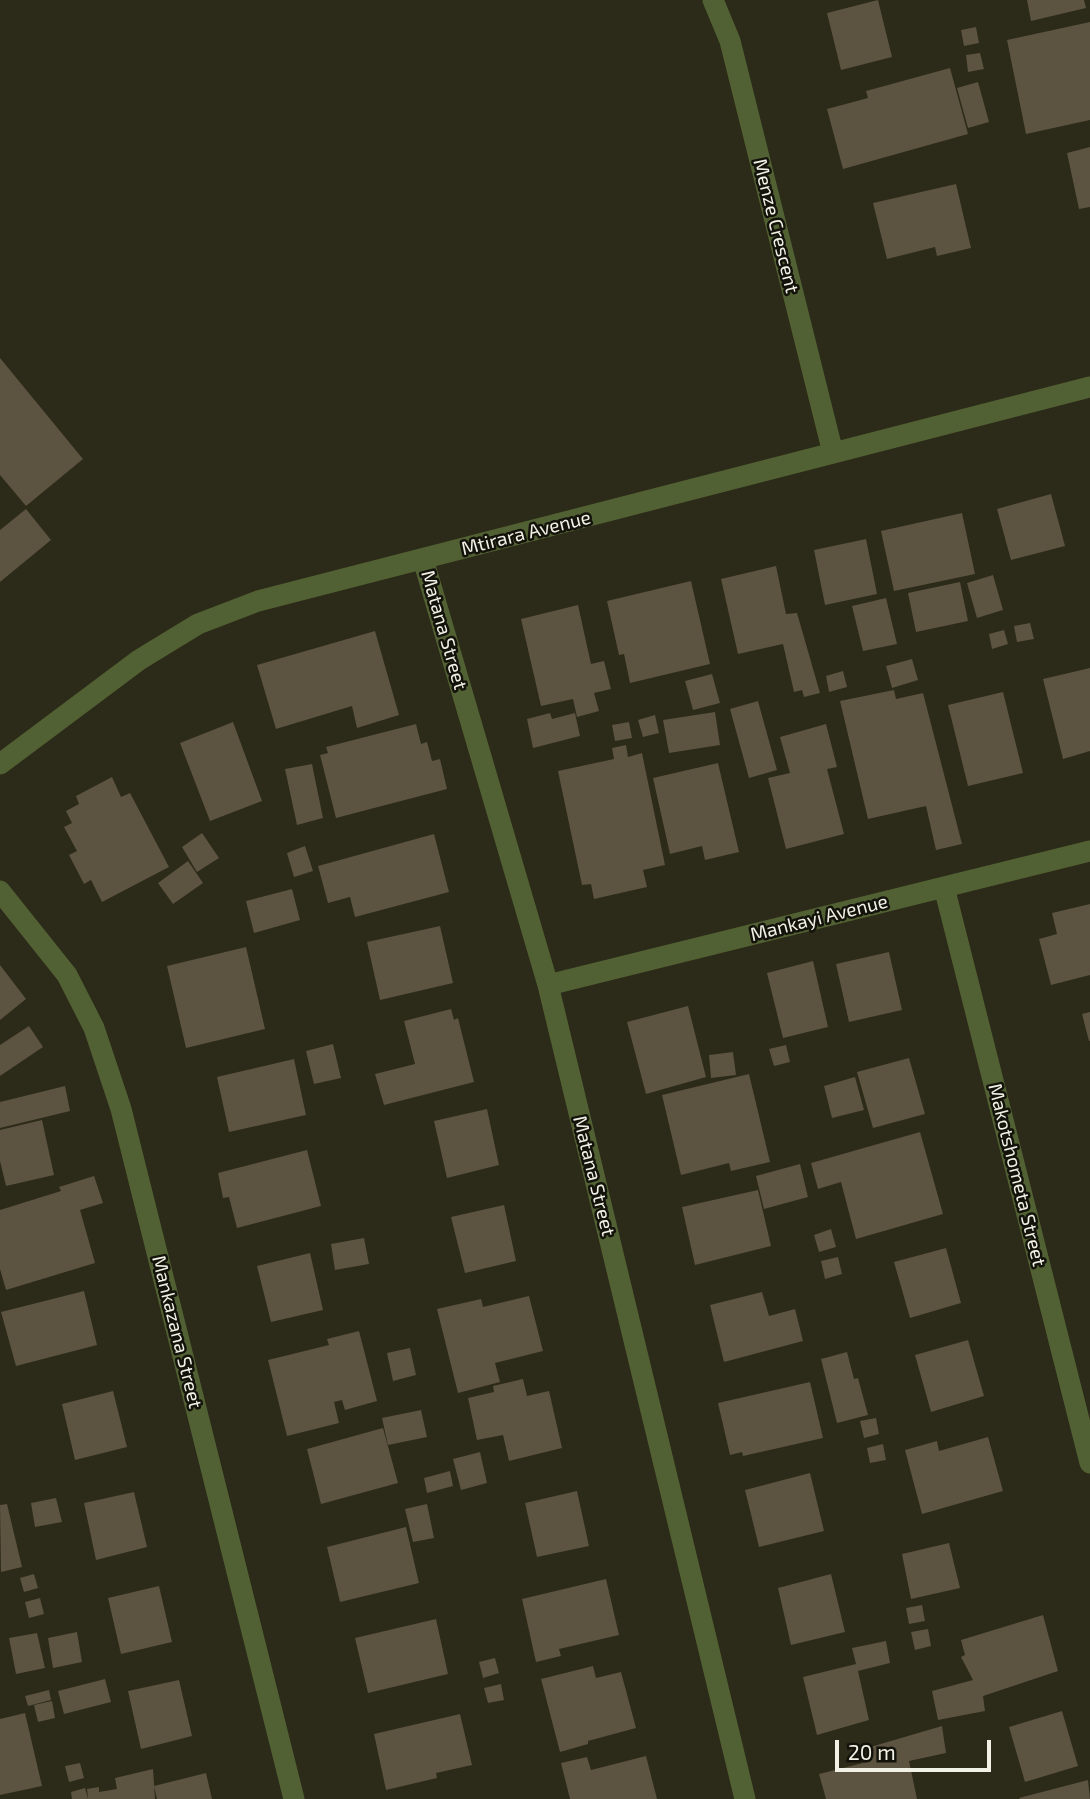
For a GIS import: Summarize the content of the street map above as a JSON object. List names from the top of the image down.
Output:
{
  "streets": {
    "street": [
      "Menze Crescent",
      "Mtirara Avenue",
      "Matana Street",
      "Mankayi Avenue",
      "Makotshometa Street",
      "Mankazana Street"
    ]
  },
  "crossings": [
    ["Menze Crescent", "Mtirara Avenue"],
    ["Mtirara Avenue", "Matana Street"],
    ["Matana Street", "Mankayi Avenue"],
    ["Mankayi Avenue", "Makotshometa Street"]
  ],
  "scale_bar": "20 m"
}
